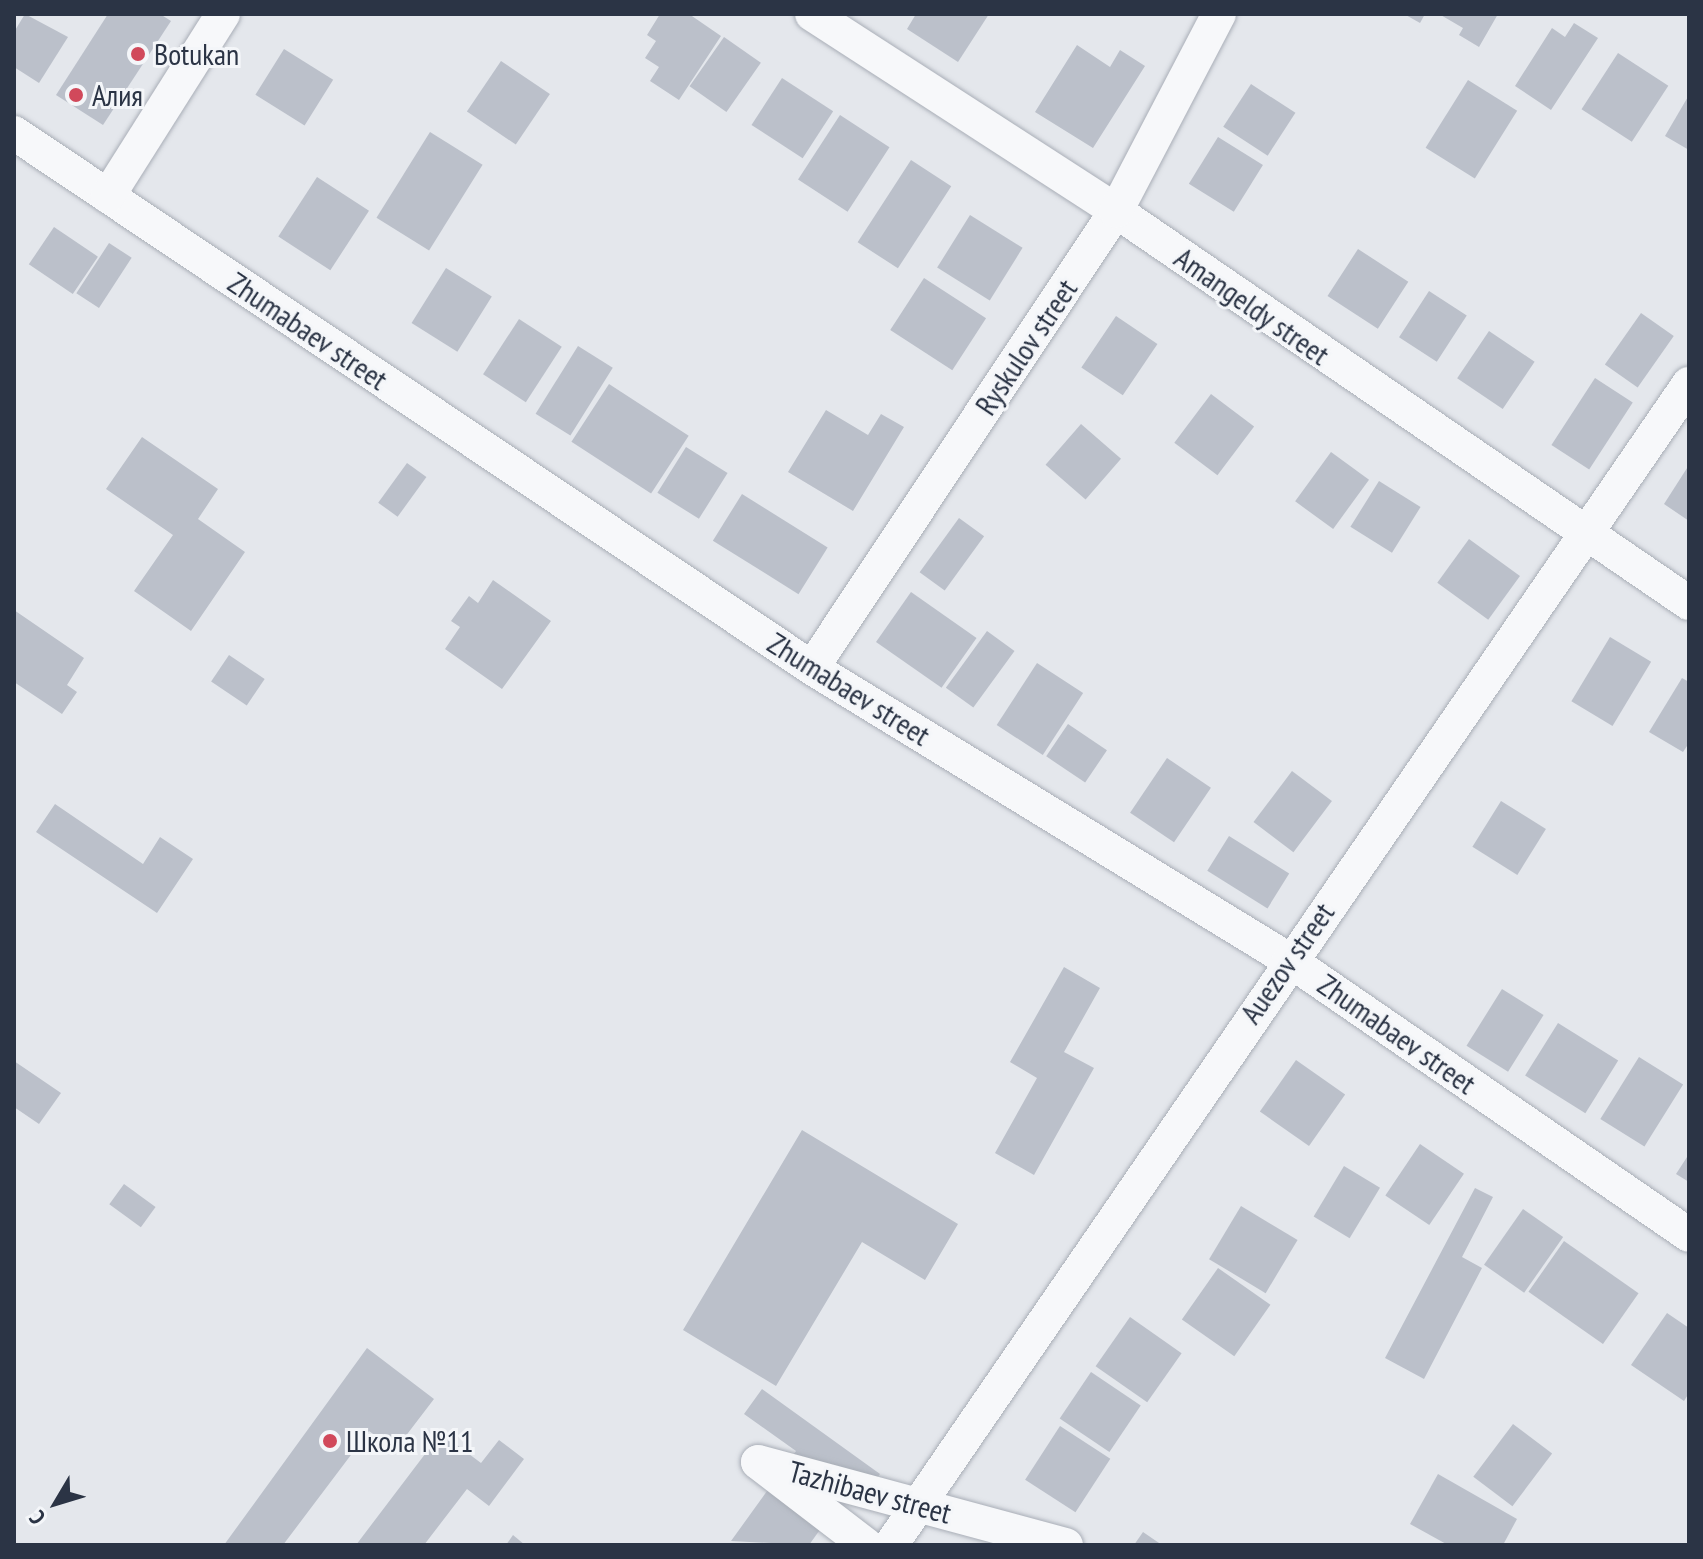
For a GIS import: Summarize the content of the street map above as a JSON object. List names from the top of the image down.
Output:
{
  "streets": {
    "street": [
      "Amangeldy street",
      "Zhumabaev street",
      "Ryskulov street",
      "Auezov street",
      "Tazhibaev street"
    ]
  },
  "crossings": [
    ["Amangeldy street", "Ryskulov street"],
    ["Amangeldy street", "Auezov street"],
    ["Zhumabaev street", "Ryskulov street"],
    ["Zhumabaev street", "Auezov street"]
  ],
  "places": ["Botukan", "Алия", "Школа №11"],
  "north": "bottom left"
}
